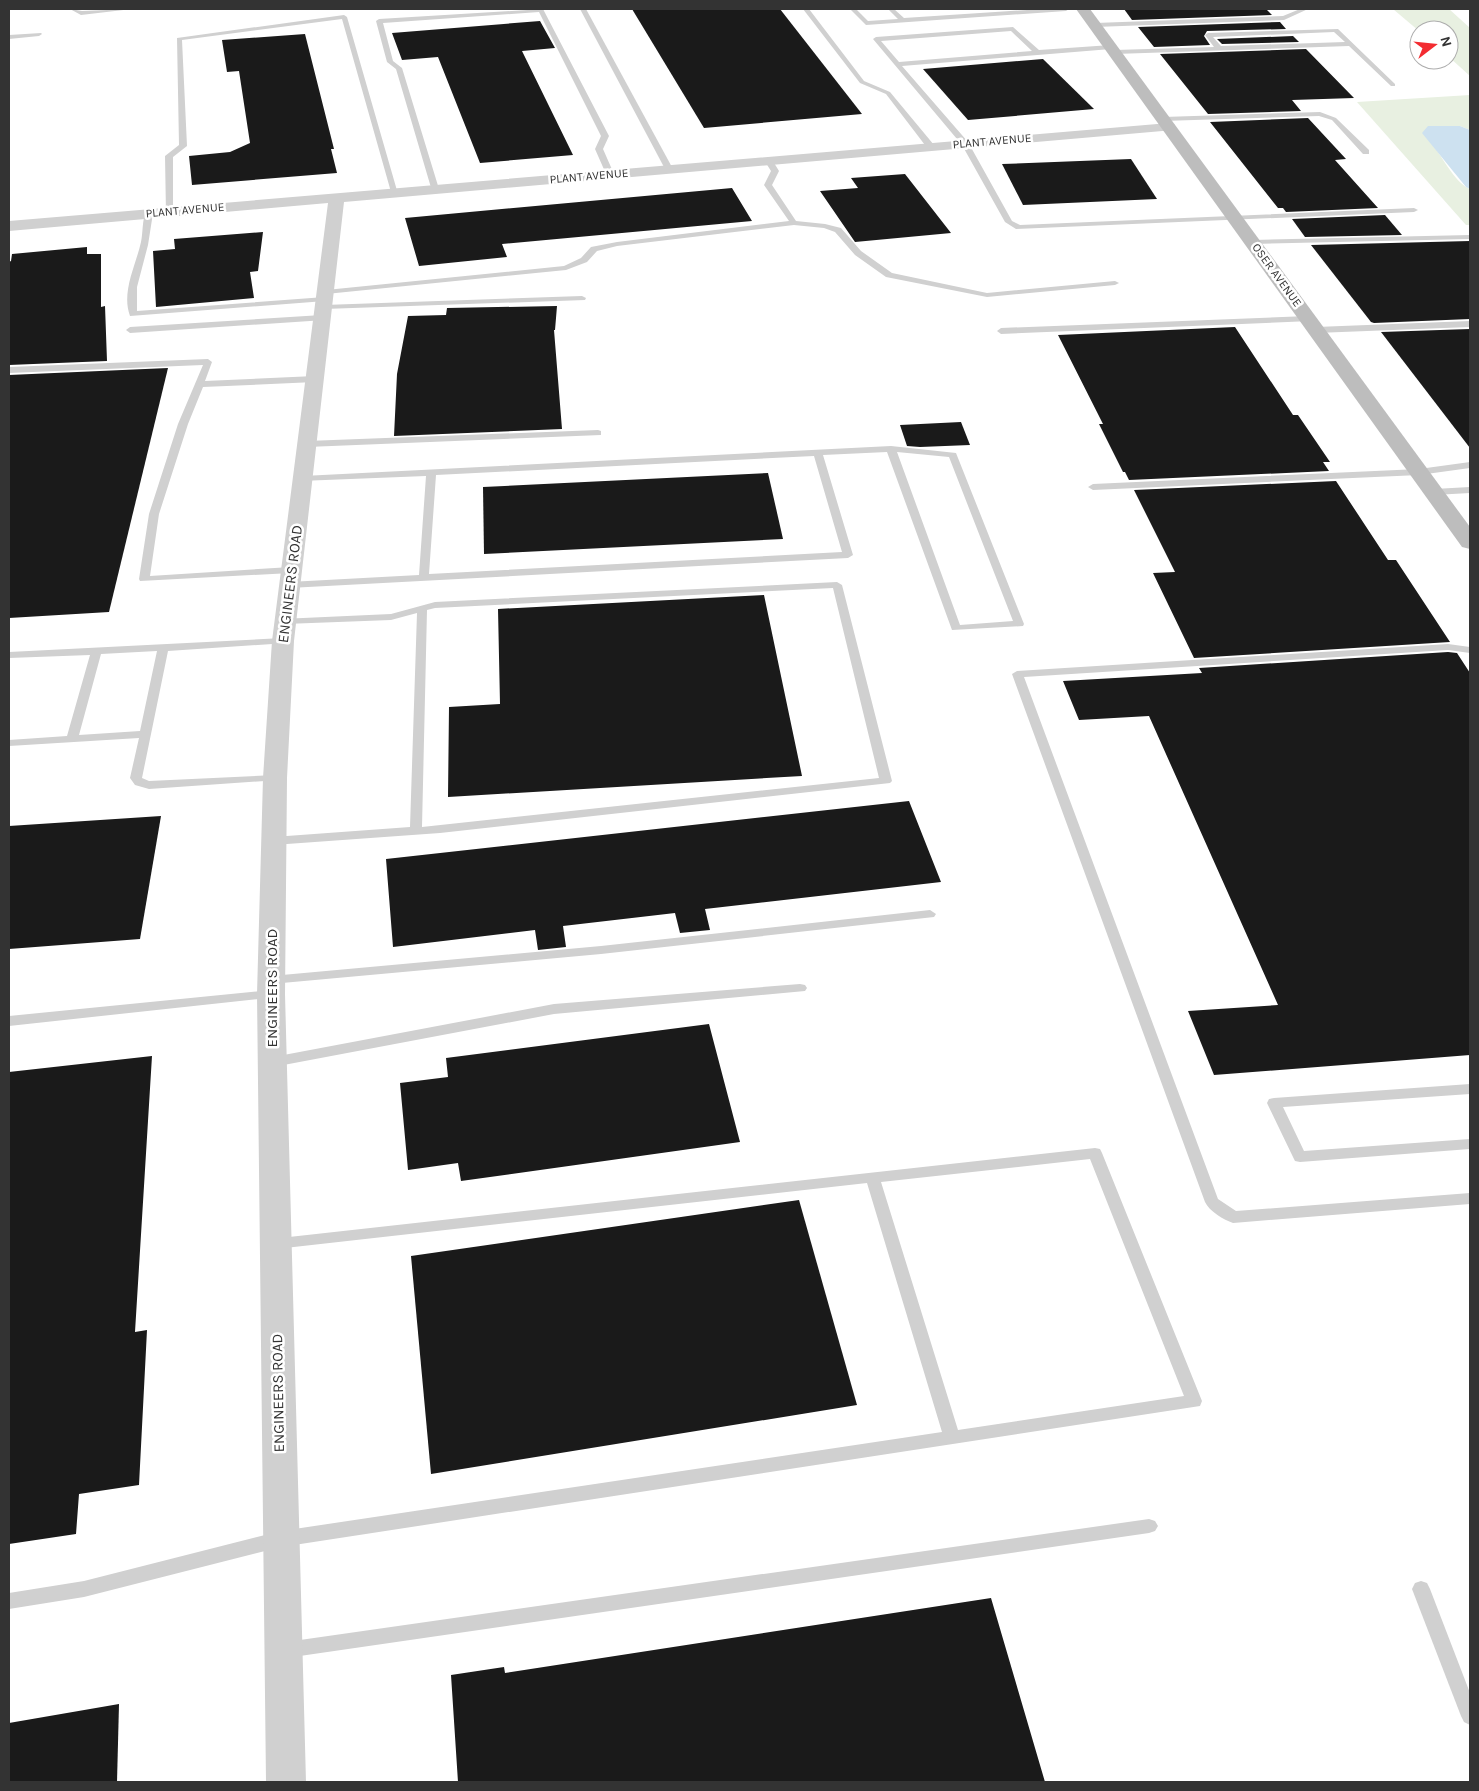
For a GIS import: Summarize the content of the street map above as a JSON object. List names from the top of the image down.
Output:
{
  "streets": {
    "street": ["PLANT AVENUE", "OSER AVENUE", "ENGINEERS ROAD"]
  },
  "crossings": [
    ["PLANT AVENUE", "OSER AVENUE"],
    ["PLANT AVENUE", "ENGINEERS ROAD"]
  ],
  "north": "right"
}
